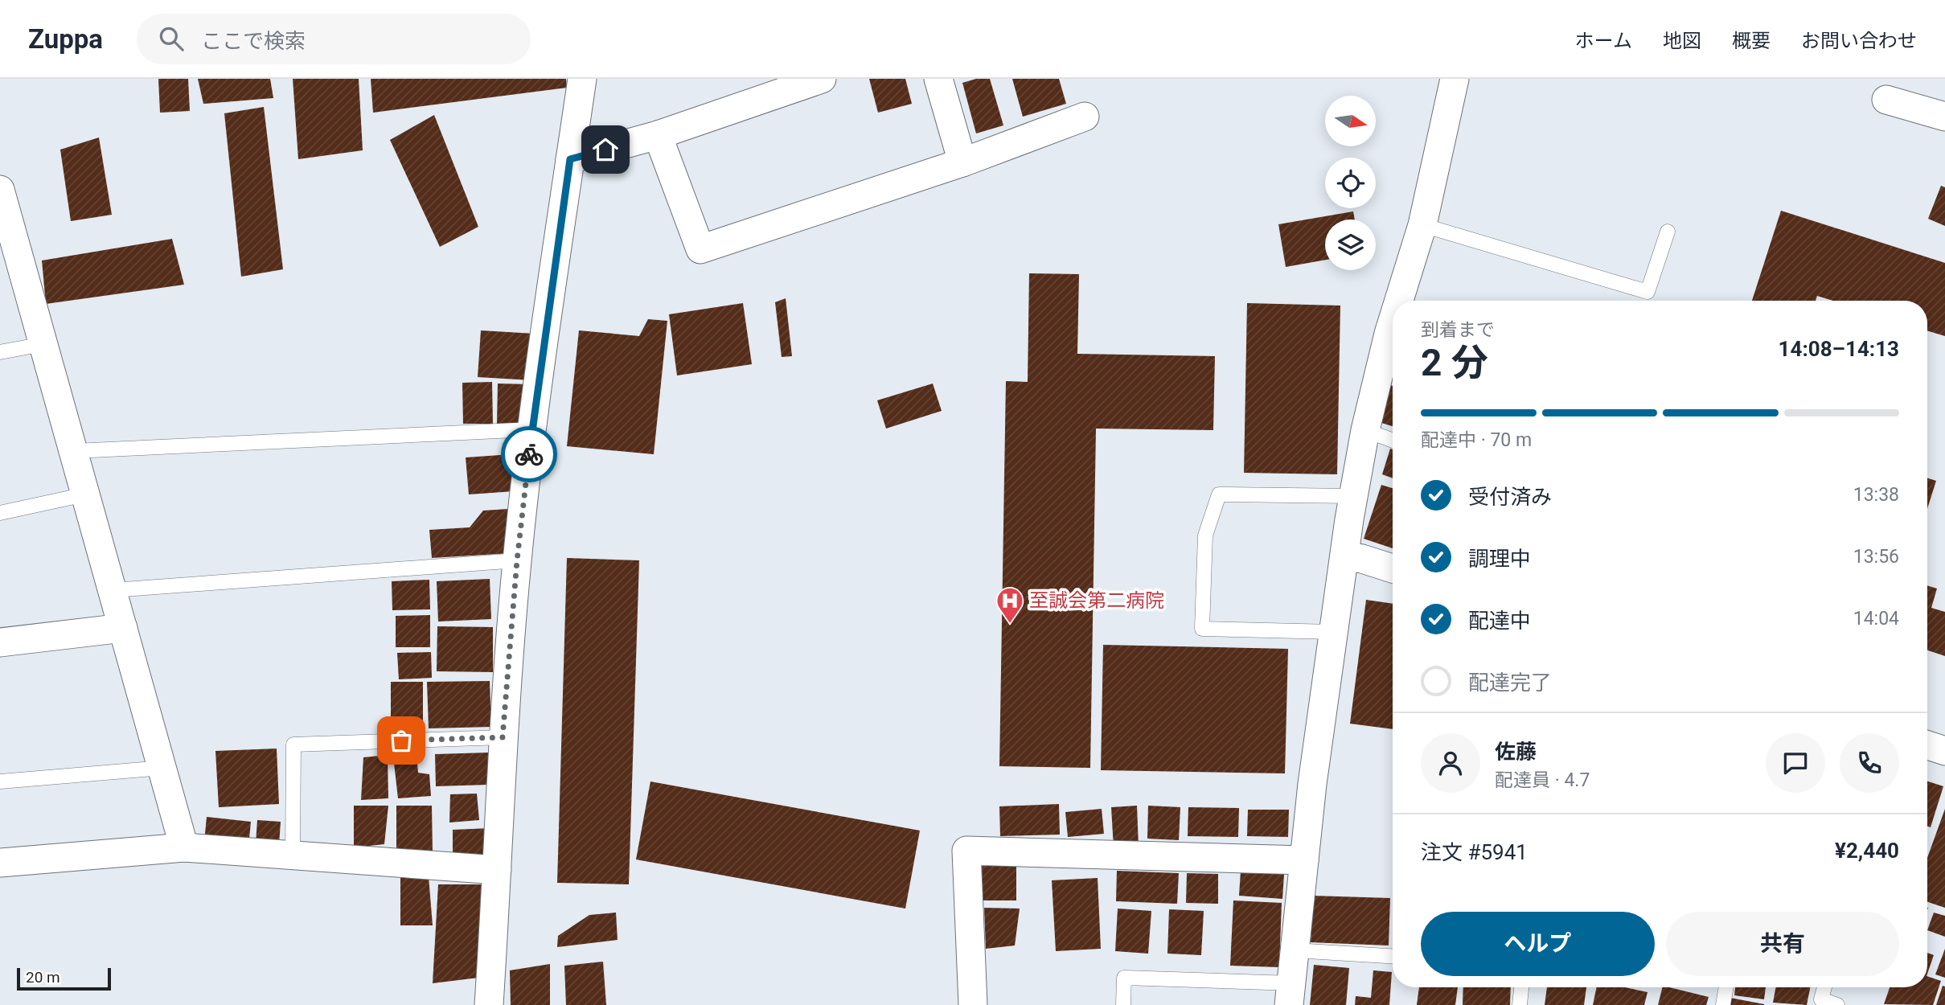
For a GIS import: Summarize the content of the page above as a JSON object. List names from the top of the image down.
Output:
{
  "places": {
    "hospital": ["至誠会第二病院"]
  },
  "scale_bar": "20 m",
  "north": "right",
  "page": {
    "header": "Zuppa",
    "search": "ここで検索",
    "nav": [
      "ホーム",
      "地図",
      "概要",
      "お問い合わせ"
    ],
    "heading": ["2 分", "到着まで", "14:08–14:13"],
    "panel": [
      "佐藤",
      "配達員 · 4.7",
      "注文 #5941",
      "¥2,440"
    ],
    "bar": "配達中 · 70 m",
    "list": [
      ["受付済み", "13:38"],
      ["調理中", "13:56"],
      ["配達中", "14:04"],
      "配達完了"
    ],
    "buttons": ["ヘルプ", "共有"],
    "scale": "20 m"
  }
}
